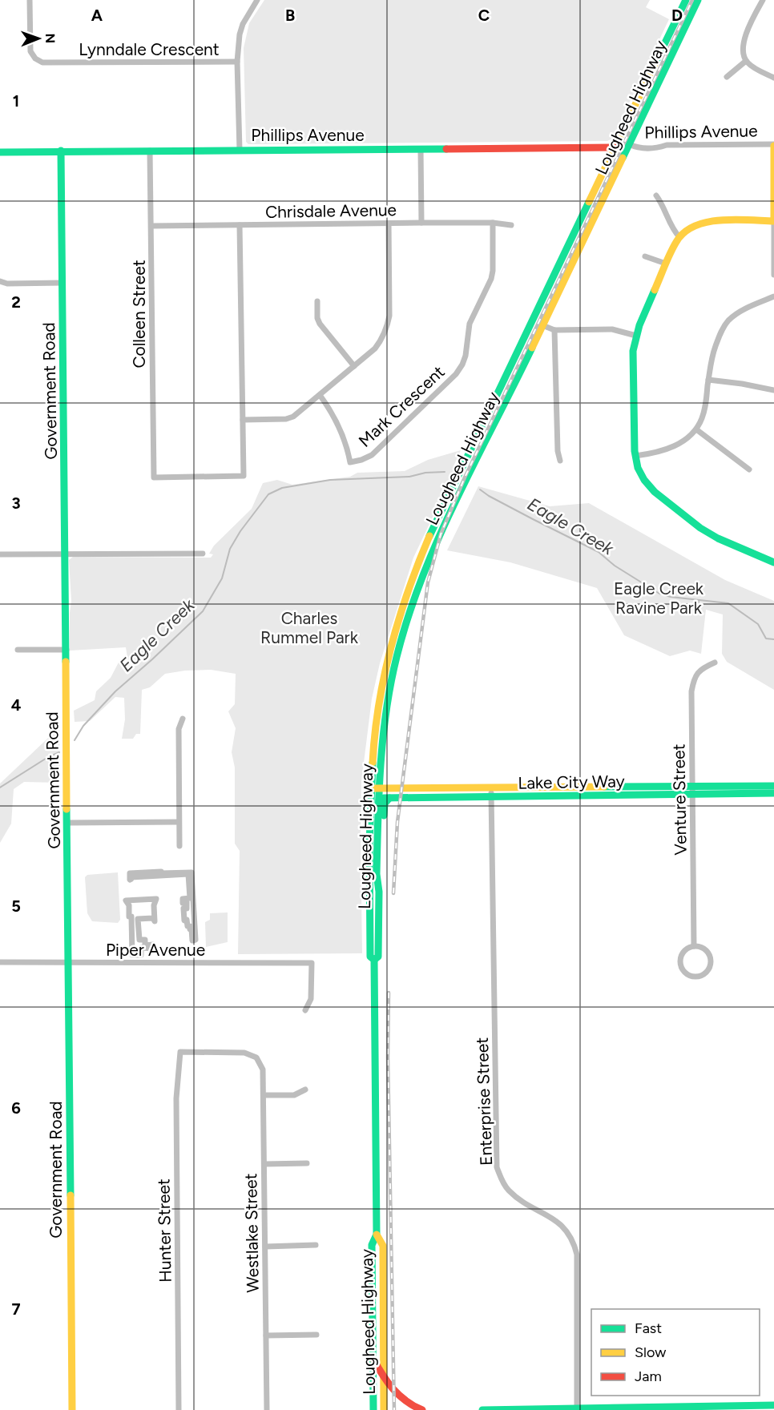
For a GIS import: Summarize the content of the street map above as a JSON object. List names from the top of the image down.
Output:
{
  "streets": {
    "street": [
      "Lynndale Crescent",
      "Lougheed Highway",
      "Phillips Avenue",
      "Chrisdale Avenue",
      "Colleen Street",
      "Government Road",
      "Mark Crescent",
      "Lake City Way",
      "Venture Street",
      "Piper Avenue",
      "Enterprise Street",
      "Hunter Street",
      "Westlake Street"
    ]
  },
  "crossings": [
    ["Lougheed Highway", "Phillips Avenue"],
    ["Lougheed Highway", "Lake City Way"],
    ["Phillips Avenue", "Colleen Street"],
    ["Phillips Avenue", "Government Road"],
    ["Chrisdale Avenue", "Colleen Street"],
    ["Chrisdale Avenue", "Mark Crescent"],
    ["Government Road", "Piper Avenue"],
    ["Lake City Way", "Venture Street"],
    ["Lake City Way", "Enterprise Street"],
    ["Hunter Street", "Westlake Street"]
  ],
  "water": ["Eagle Creek"],
  "parks": ["Eagle Creek Ravine Park", "Charles Rummel Park"],
  "legend": ["Fast", "Slow", "Jam"],
  "north": "right",
  "grid": {
    "columns": [
      "A",
      "B",
      "C",
      "D"
    ],
    "rows": [
      "1",
      "2",
      "3",
      "4",
      "5",
      "6",
      "7"
    ]
  }
}
